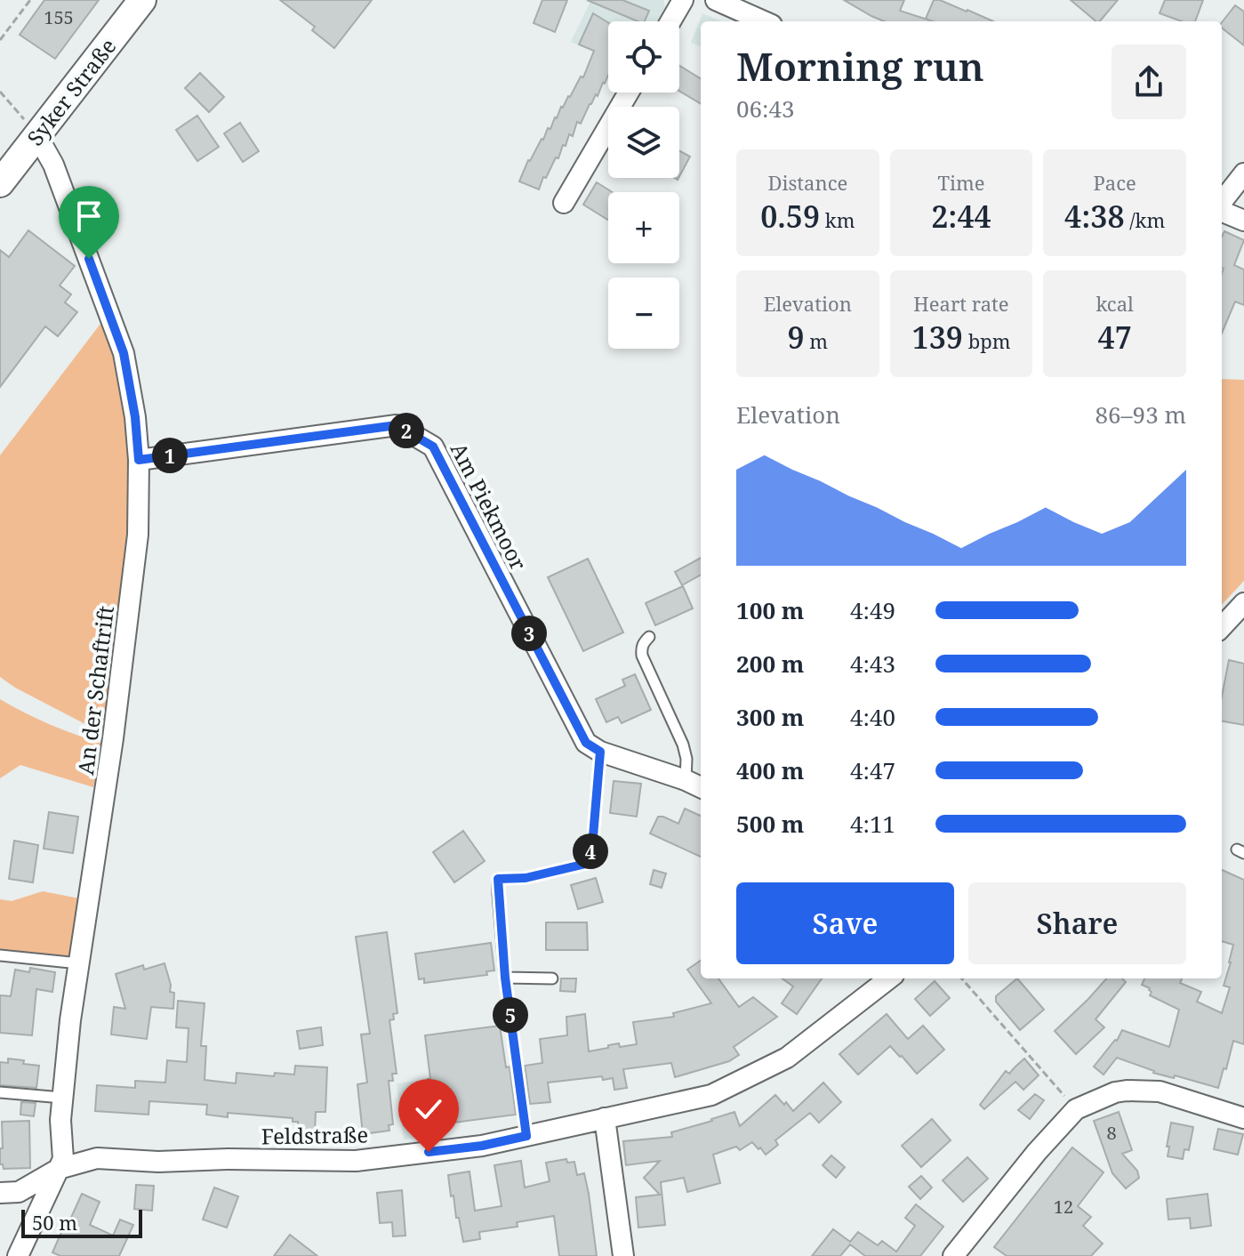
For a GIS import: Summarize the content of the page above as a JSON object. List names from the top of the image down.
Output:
{
  "streets": {
    "main road": ["Syker Straße"],
    "street": ["Am Piekmoor", "An der Schaftrift", "Feldstraße"]
  },
  "crossings": [
    ["Syker Straße", "An der Schaftrift"],
    ["Am Piekmoor", "An der Schaftrift"],
    ["An der Schaftrift", "Feldstraße"]
  ],
  "house_numbers": ["155", "8", "12"],
  "scale_bar": "50 m",
  "page": {
    "map_buttons": ["+", "−"],
    "heading": ["Morning run", "06:43"],
    "stats": [
      ["Distance", "0.59 km"],
      ["Time", "2:44"],
      ["Pace", "4:38 /km"],
      ["Elevation", "9 m"],
      ["Heart rate", "139 bpm"],
      ["kcal", "47"]
    ],
    "chart": ["Elevation", "86–93 m"],
    "pins": [
      "2",
      "1",
      "3",
      "4",
      "5"
    ],
    "list": [
      {
        "name": "100 m",
        "note": "4:49"
      },
      {
        "name": "200 m",
        "note": "4:43"
      },
      {
        "name": "300 m",
        "note": "4:40"
      },
      {
        "name": "400 m",
        "note": "4:47"
      },
      {
        "name": "500 m",
        "note": "4:11"
      }
    ],
    "buttons": ["Save", "Share"],
    "scale": "50 m"
  }
}
